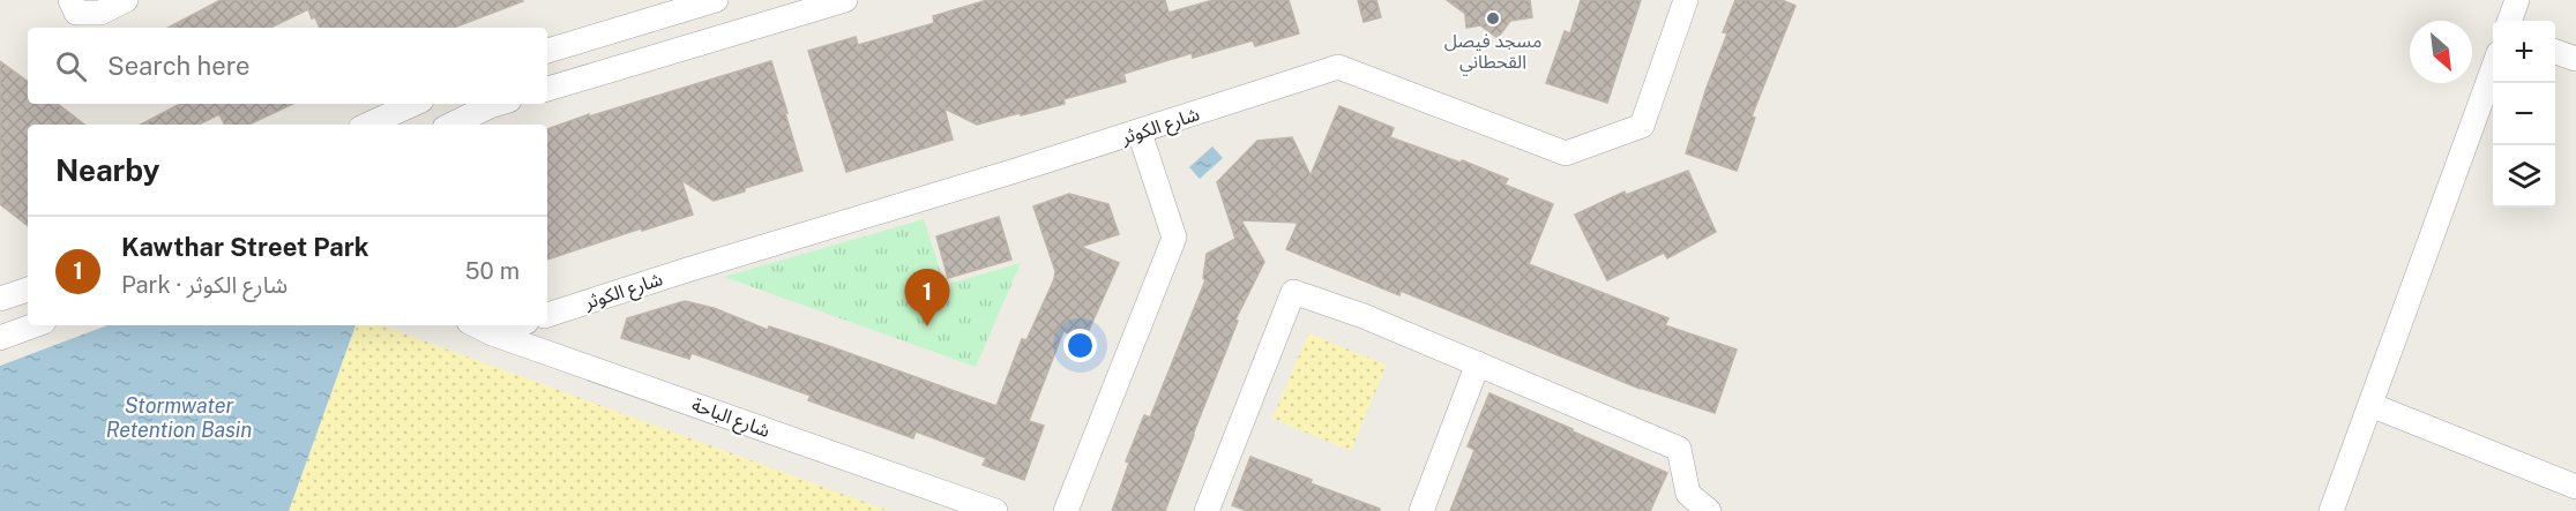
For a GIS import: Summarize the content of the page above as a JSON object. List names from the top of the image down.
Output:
{
  "streets": {
    "street": ["شارع الكوثر", "شارع الباحة"]
  },
  "water": ["Stormwater Retention Basin"],
  "places": ["مسجد فيصل القحطاني"],
  "north": "bottom right",
  "page": {
    "map_buttons": ["+", "−"],
    "search": "Search here",
    "heading": "Nearby",
    "list": [
      {
        "mark": "1",
        "name": "Kawthar Street Park",
        "note": "Park · شارع الكوثر",
        "value": "50 m"
      }
    ],
    "pins": "1"
  }
}
